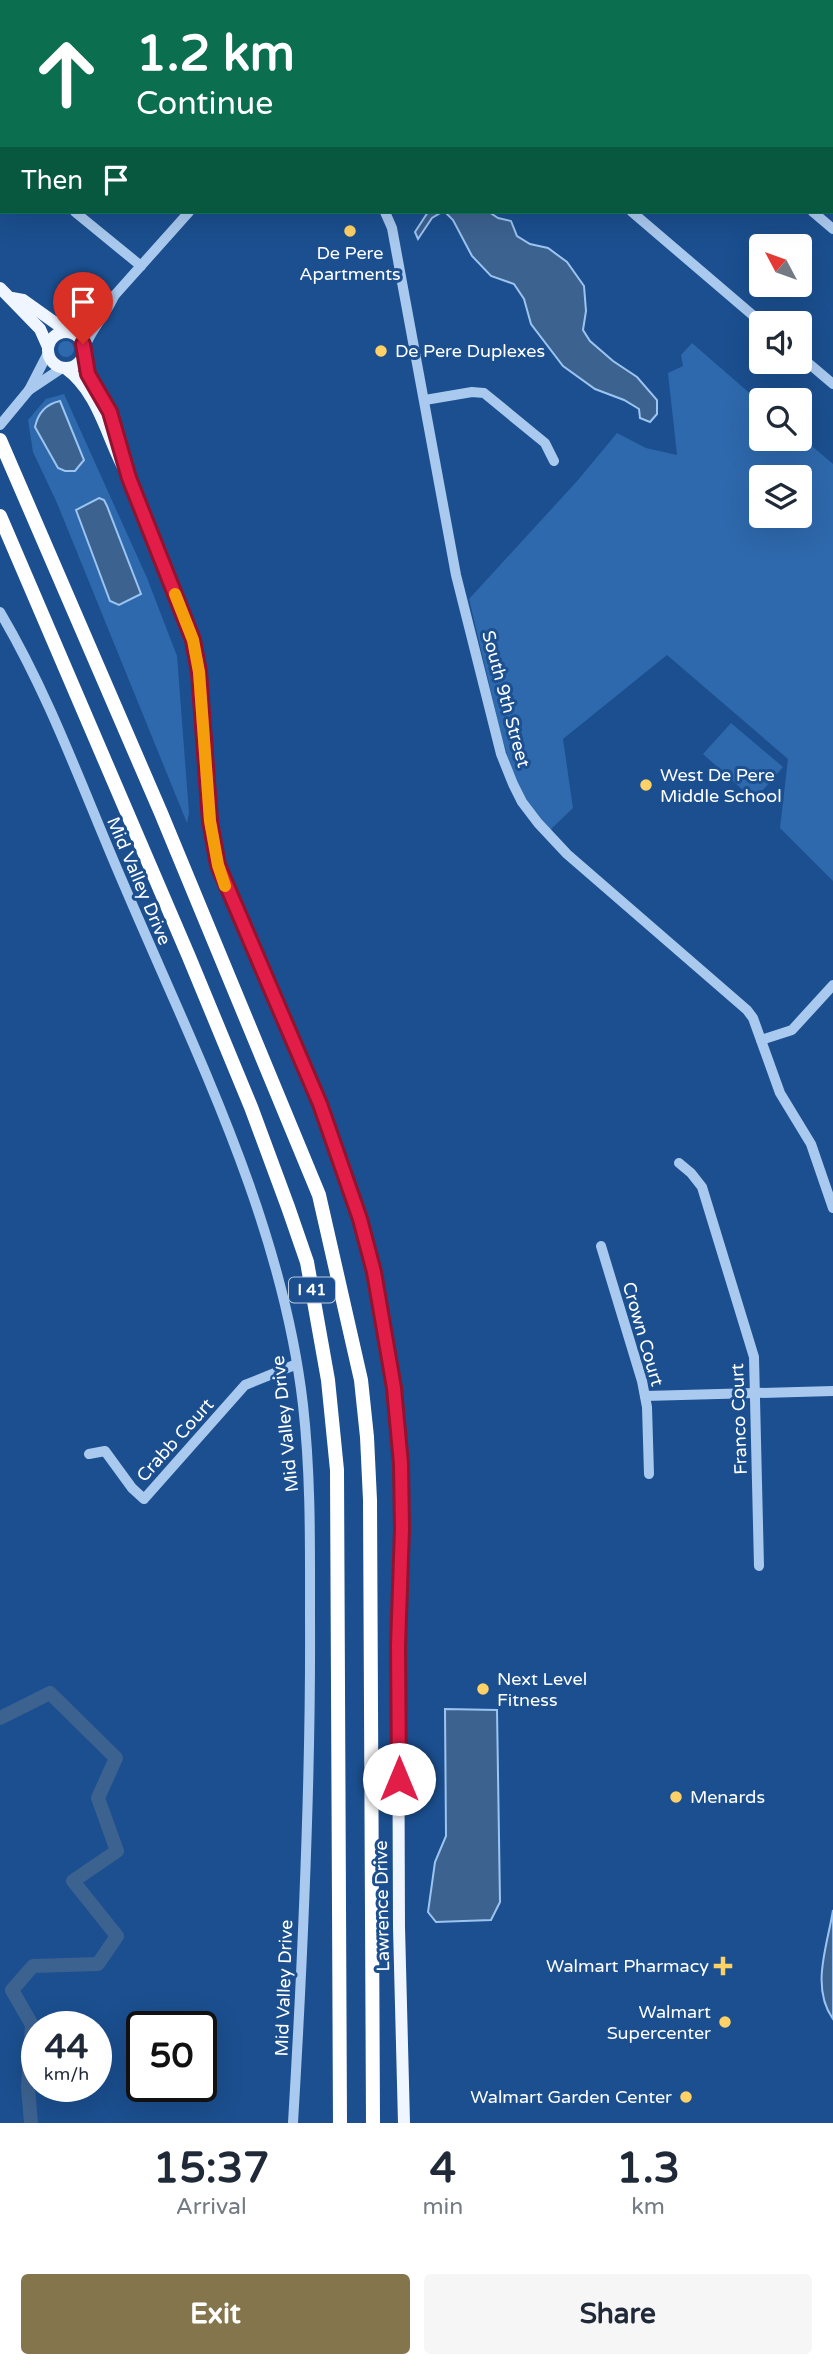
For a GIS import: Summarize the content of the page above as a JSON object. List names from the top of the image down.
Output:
{
  "streets": {
    "highway": ["I 41"],
    "main road": ["Lawrence Drive"],
    "street": [
      "South 9th Street",
      "Mid Valley Drive",
      "Crown Court",
      "Franco Court",
      "Crabb Court"
    ]
  },
  "crossings": [
    ["Mid Valley Drive", "Crabb Court"]
  ],
  "places": {
    "other": [
      "De Pere Apartments",
      "De Pere Duplexes",
      "West De Pere Middle School",
      "Next Level Fitness",
      "Menards",
      "Walmart Supercenter",
      "Walmart Garden Center"
    ],
    "health": ["Walmart Pharmacy"]
  },
  "north": "top left",
  "page": {
    "turn": ["1.2 km", "Continue"],
    "then": "Then",
    "speed": "44 km/h",
    "limit": "50",
    "eta": [
      "15:37",
      "Arrival",
      "4",
      "min",
      "1.3",
      "km"
    ],
    "buttons": ["Exit", "Share"]
  }
}
